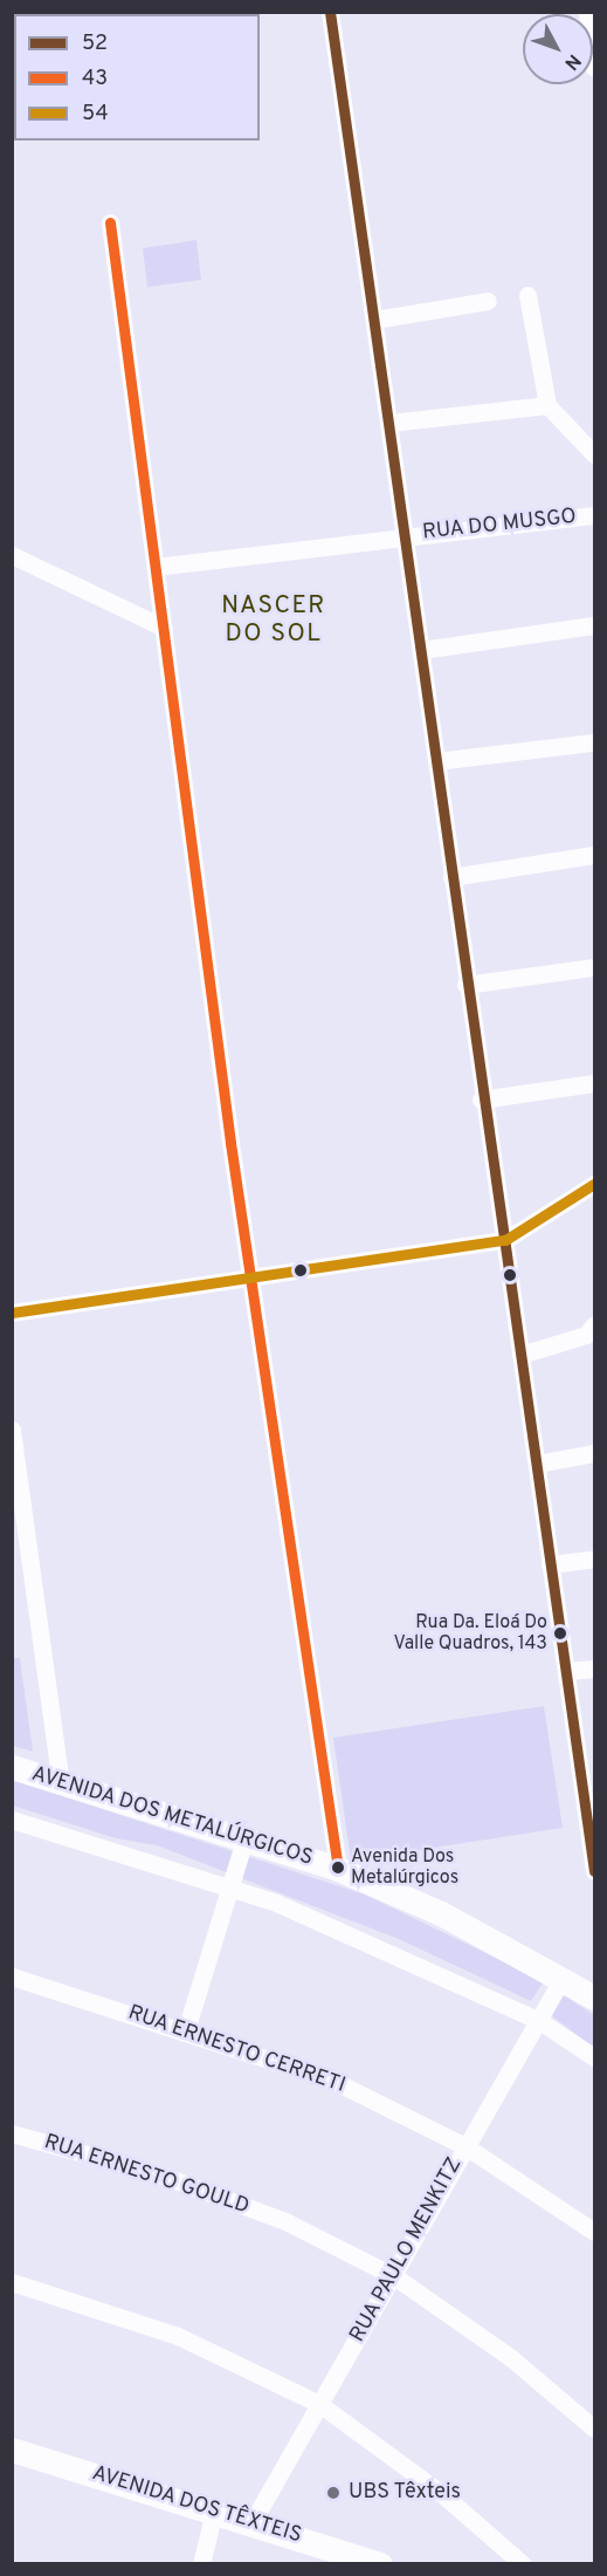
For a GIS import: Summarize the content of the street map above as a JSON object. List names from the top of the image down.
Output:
{
  "streets": {
    "main road": ["AVENIDA DOS METALÚRGICOS", "AVENIDA DOS TÊXTEIS"],
    "street": [
      "RUA DO MUSGO",
      "RUA ERNESTO CERRETI",
      "RUA ERNESTO GOULD",
      "RUA PAULO MENKITZ"
    ]
  },
  "crossings": [
    ["AVENIDA DOS METALÚRGICOS", "RUA PAULO MENKITZ"],
    ["RUA ERNESTO CERRETI", "RUA PAULO MENKITZ"],
    ["RUA ERNESTO GOULD", "RUA PAULO MENKITZ"],
    ["RUA PAULO MENKITZ", "AVENIDA DOS TÊXTEIS"]
  ],
  "districts": ["NASCER DO SOL"],
  "places": ["Rua Da. Eloá Do Valle Quadros, 143", "Avenida Dos Metalúrgicos", "UBS Têxteis"],
  "lines": ["transit line 52", "transit line 43", "transit line 54"],
  "legend": ["52", "43", "54"],
  "north": "bottom right"
}
